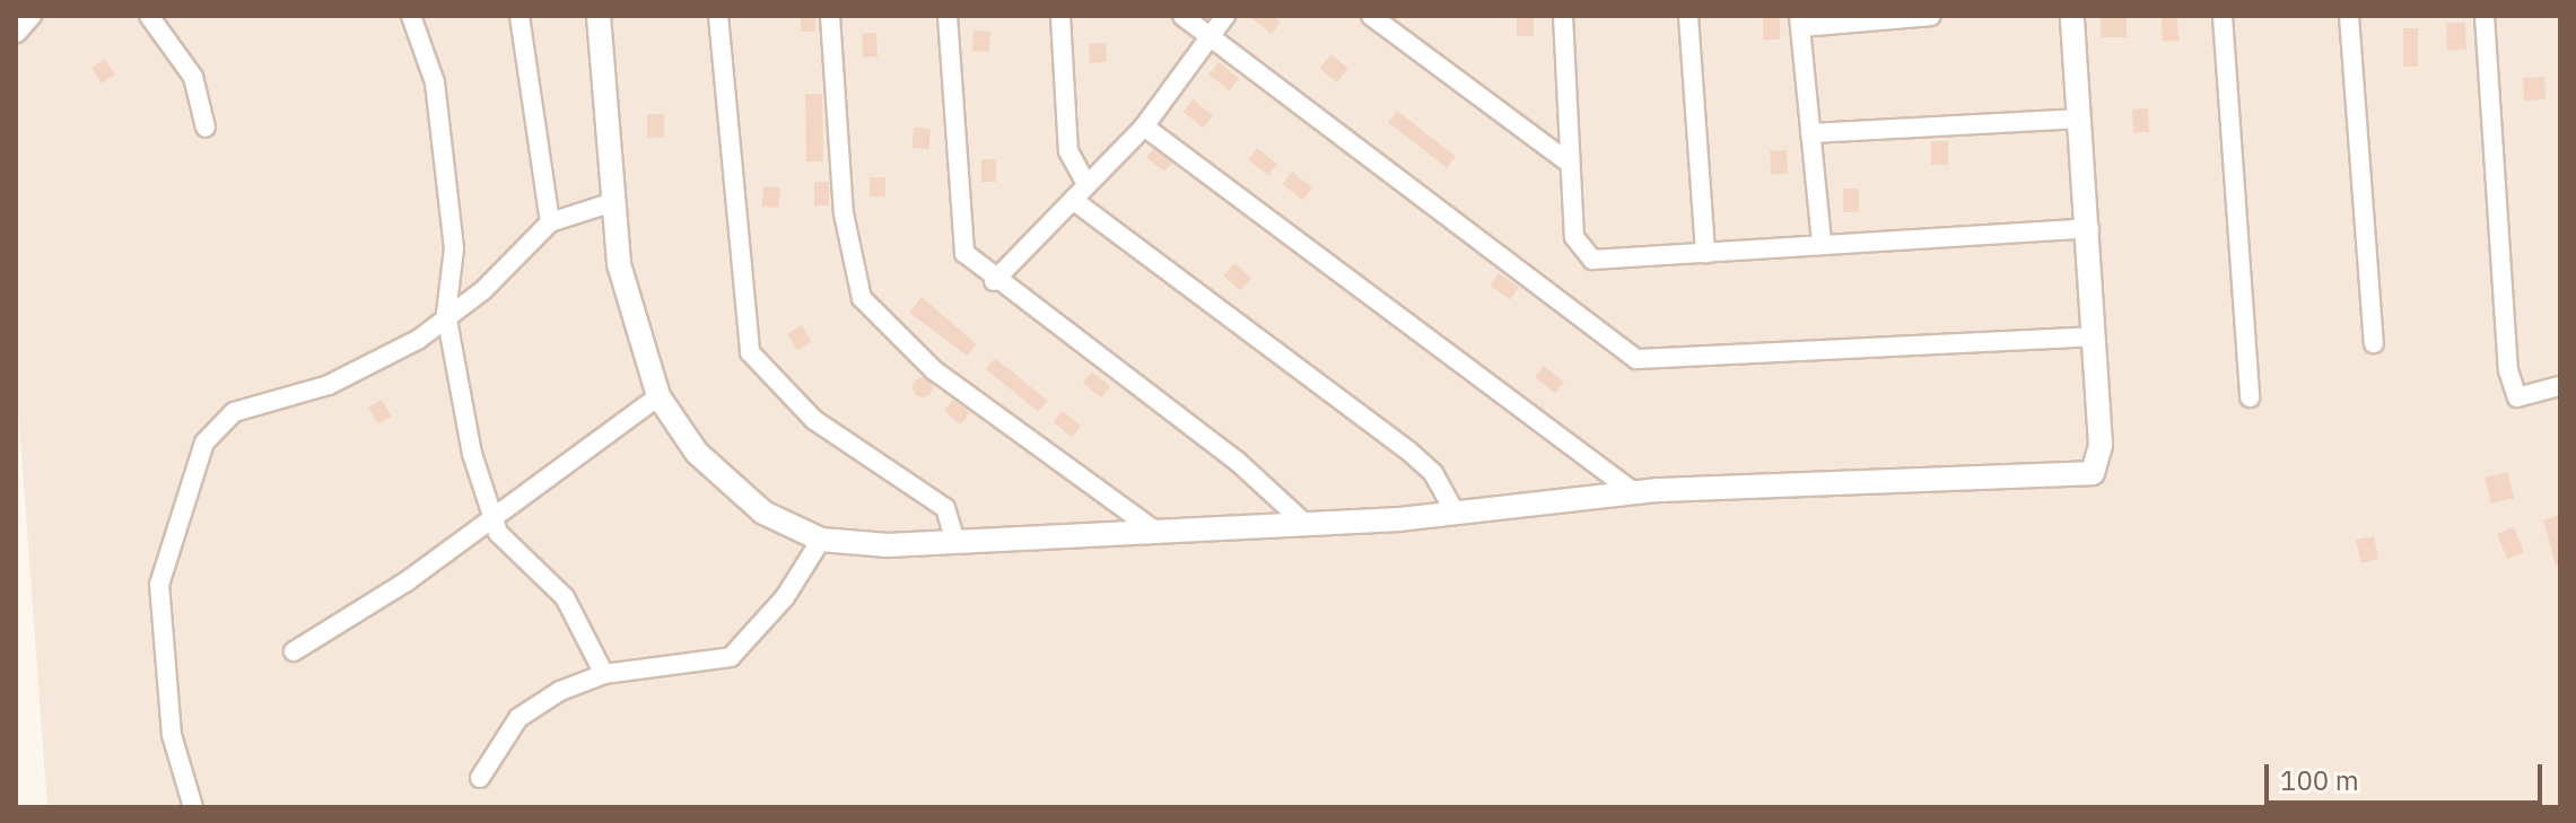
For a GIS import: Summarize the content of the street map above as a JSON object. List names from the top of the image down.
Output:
{
  "scale_bar": "100 m"
}
